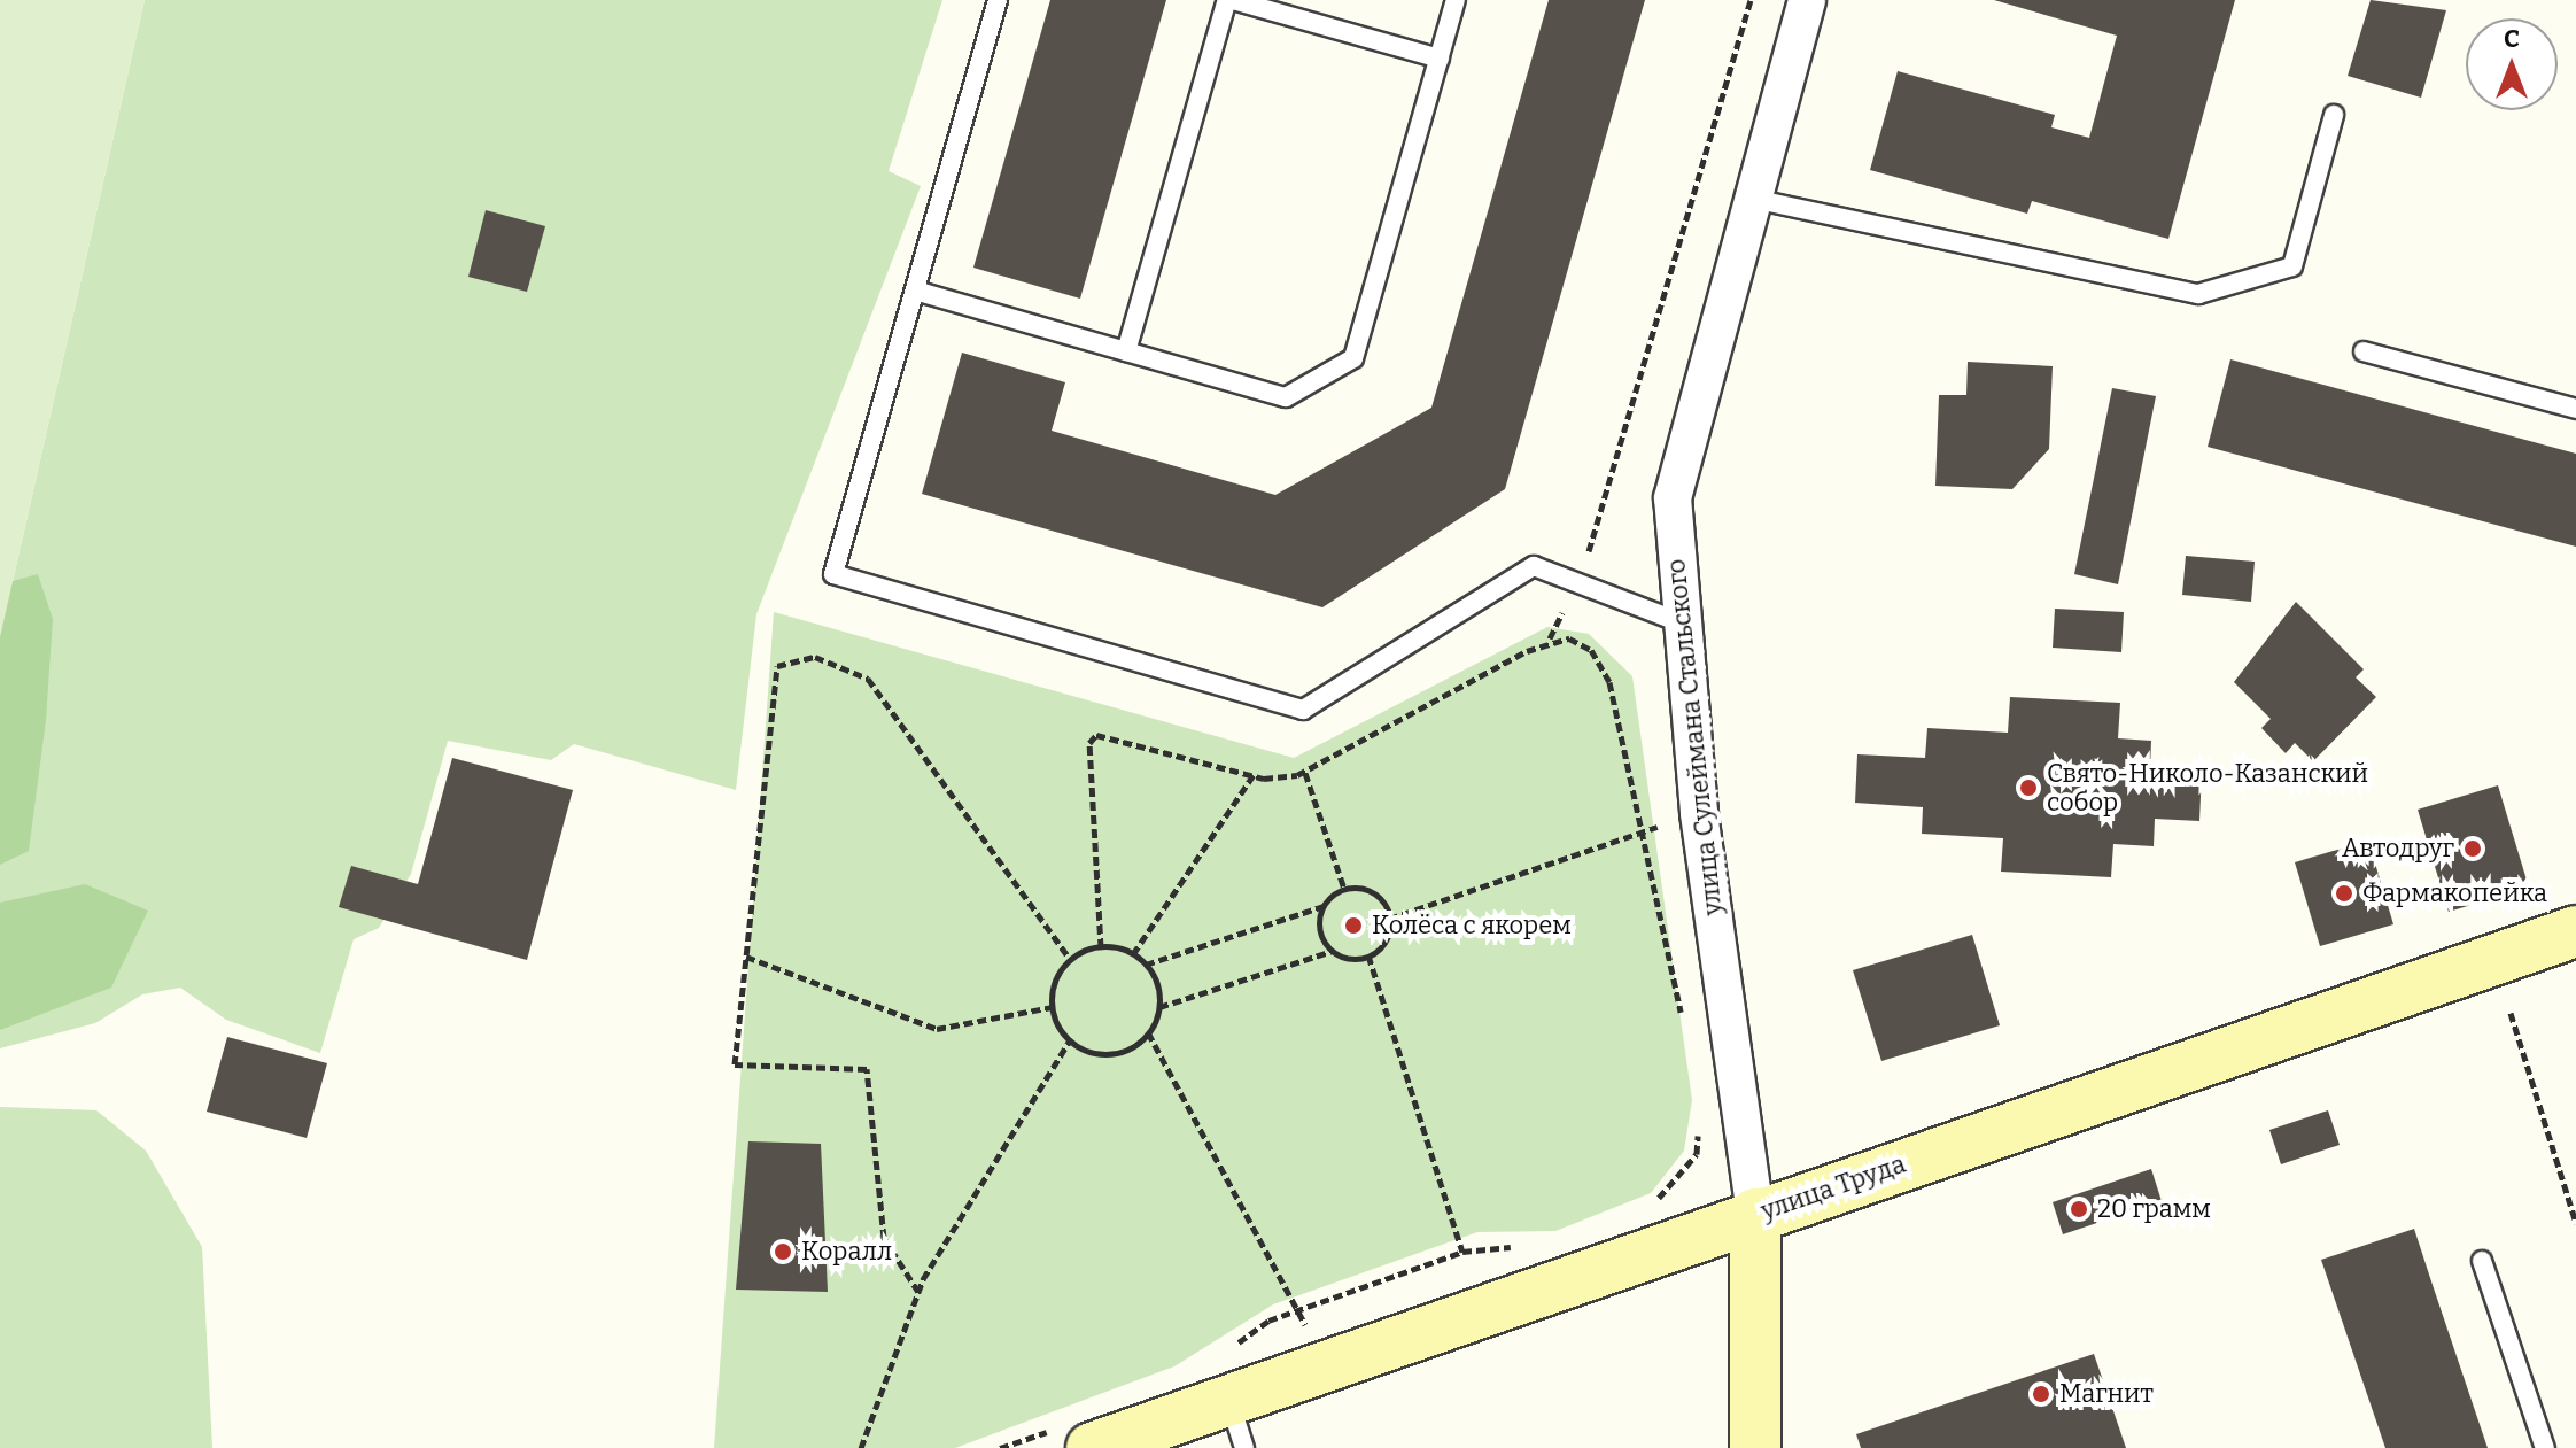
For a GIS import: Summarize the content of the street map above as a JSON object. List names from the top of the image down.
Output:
{
  "streets": {
    "main road": ["улица Труда"],
    "street": ["улица Сулеймана Стальского"]
  },
  "crossings": [
    ["улица Сулеймана Стальского", "улица Труда"]
  ],
  "places": [
    "Свято-Николо-Казанский собор",
    "Автодруг",
    "Фармакопейка",
    "Колёса с якорем",
    "20 грамм",
    "Коралл",
    "Магнит"
  ],
  "north": "top"
}
